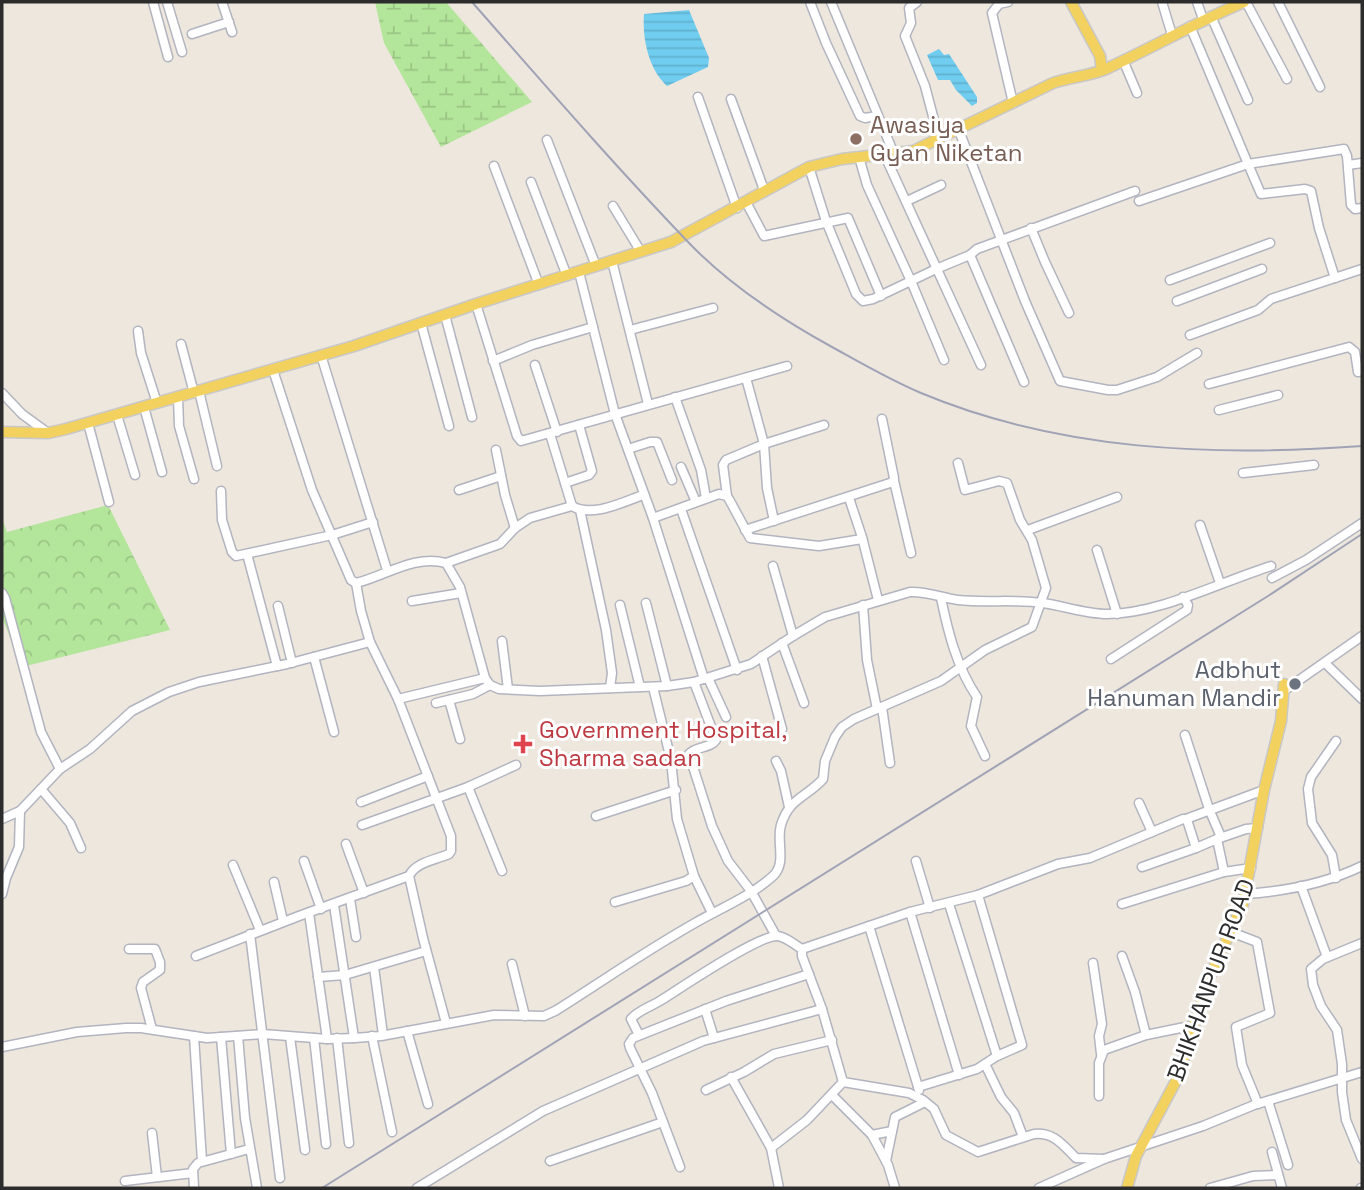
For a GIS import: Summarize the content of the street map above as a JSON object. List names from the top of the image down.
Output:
{
  "streets": {
    "main road": ["BHIKHANPUR ROAD"]
  },
  "places": {
    "other": ["Awasiya Gyan Niketan", "Adbhut Hanuman Mandir"],
    "health": ["Government Hospital, Sharma sadan"]
  }
}
